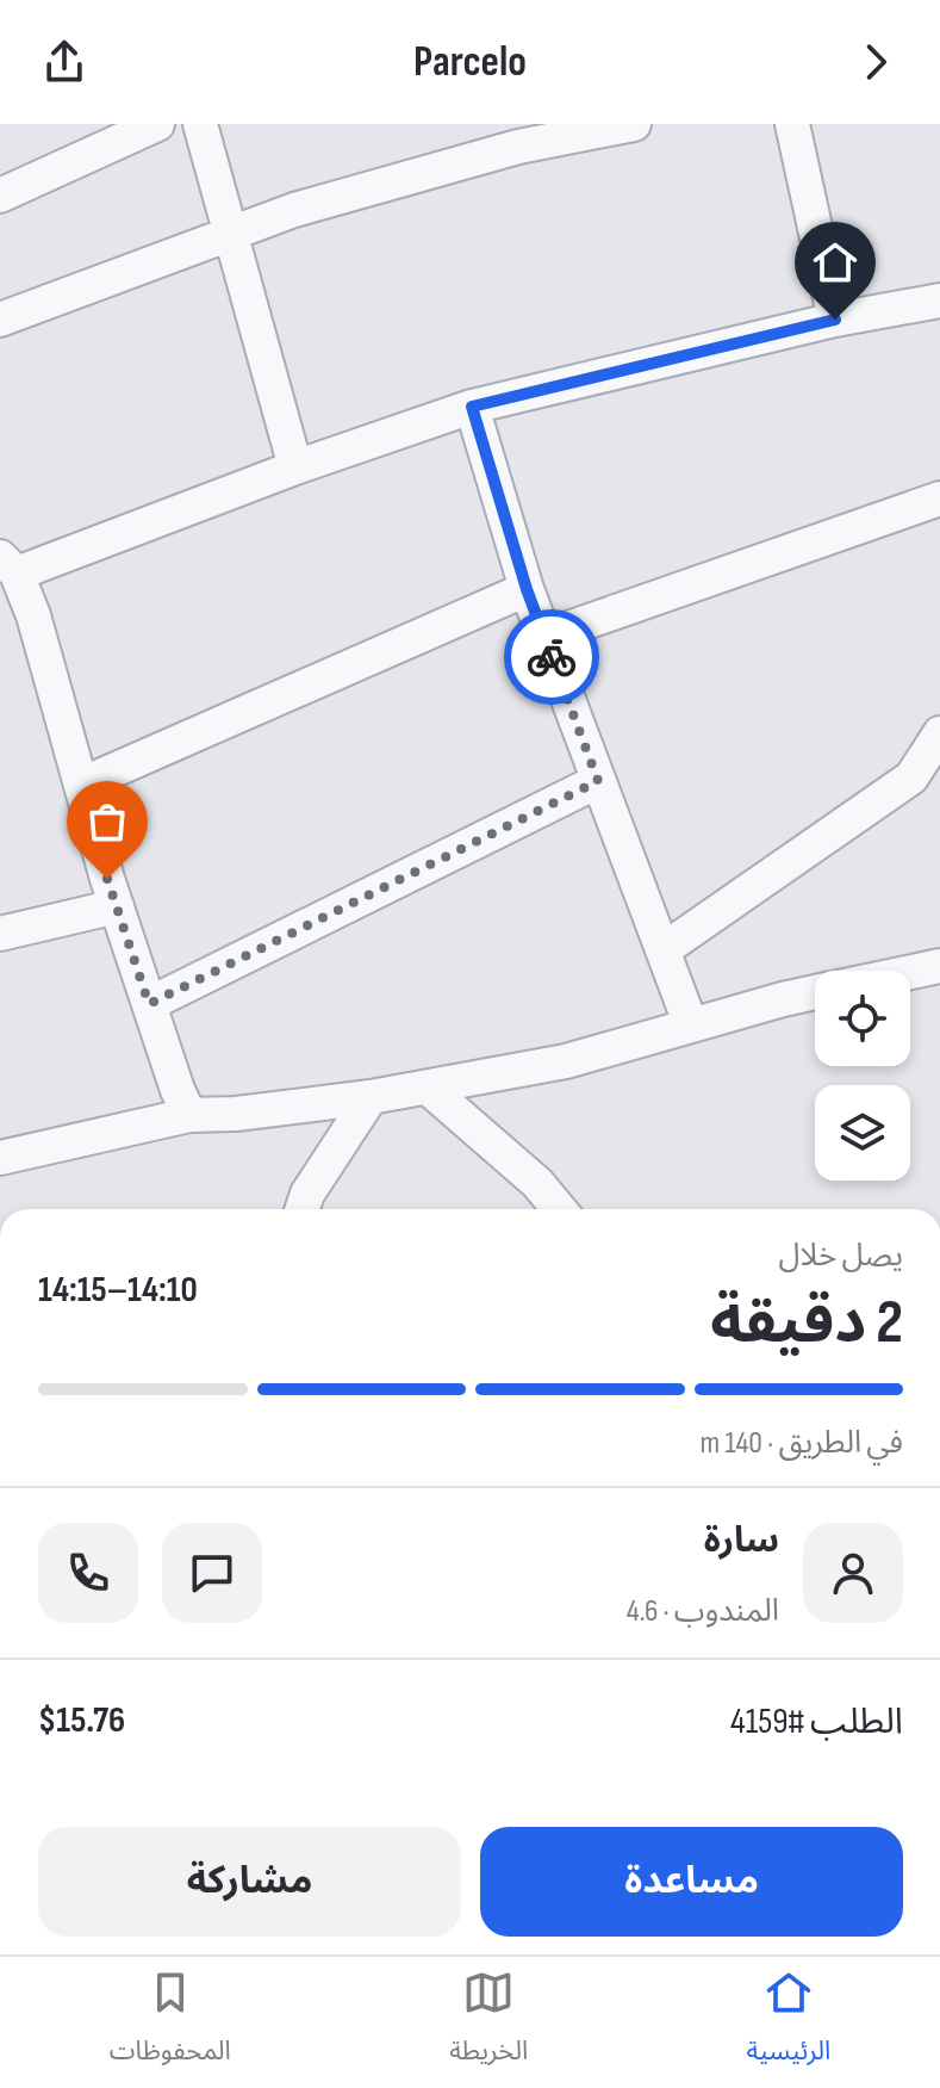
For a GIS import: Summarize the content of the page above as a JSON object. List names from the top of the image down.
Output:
{
  "page": {
    "header": "Parcelo",
    "heading": ["2 دقيقة", "يصل خلال", "14:10–14:15"],
    "panel": [
      "سارة",
      "المندوب · 4.6",
      "الطلب #4159",
      "$15.76"
    ],
    "bar": "في الطريق · 140 m",
    "buttons": ["مساعدة", "مشاركة"],
    "tabs": ["الرئيسية", "الخريطة", "المحفوظات"]
  }
}
